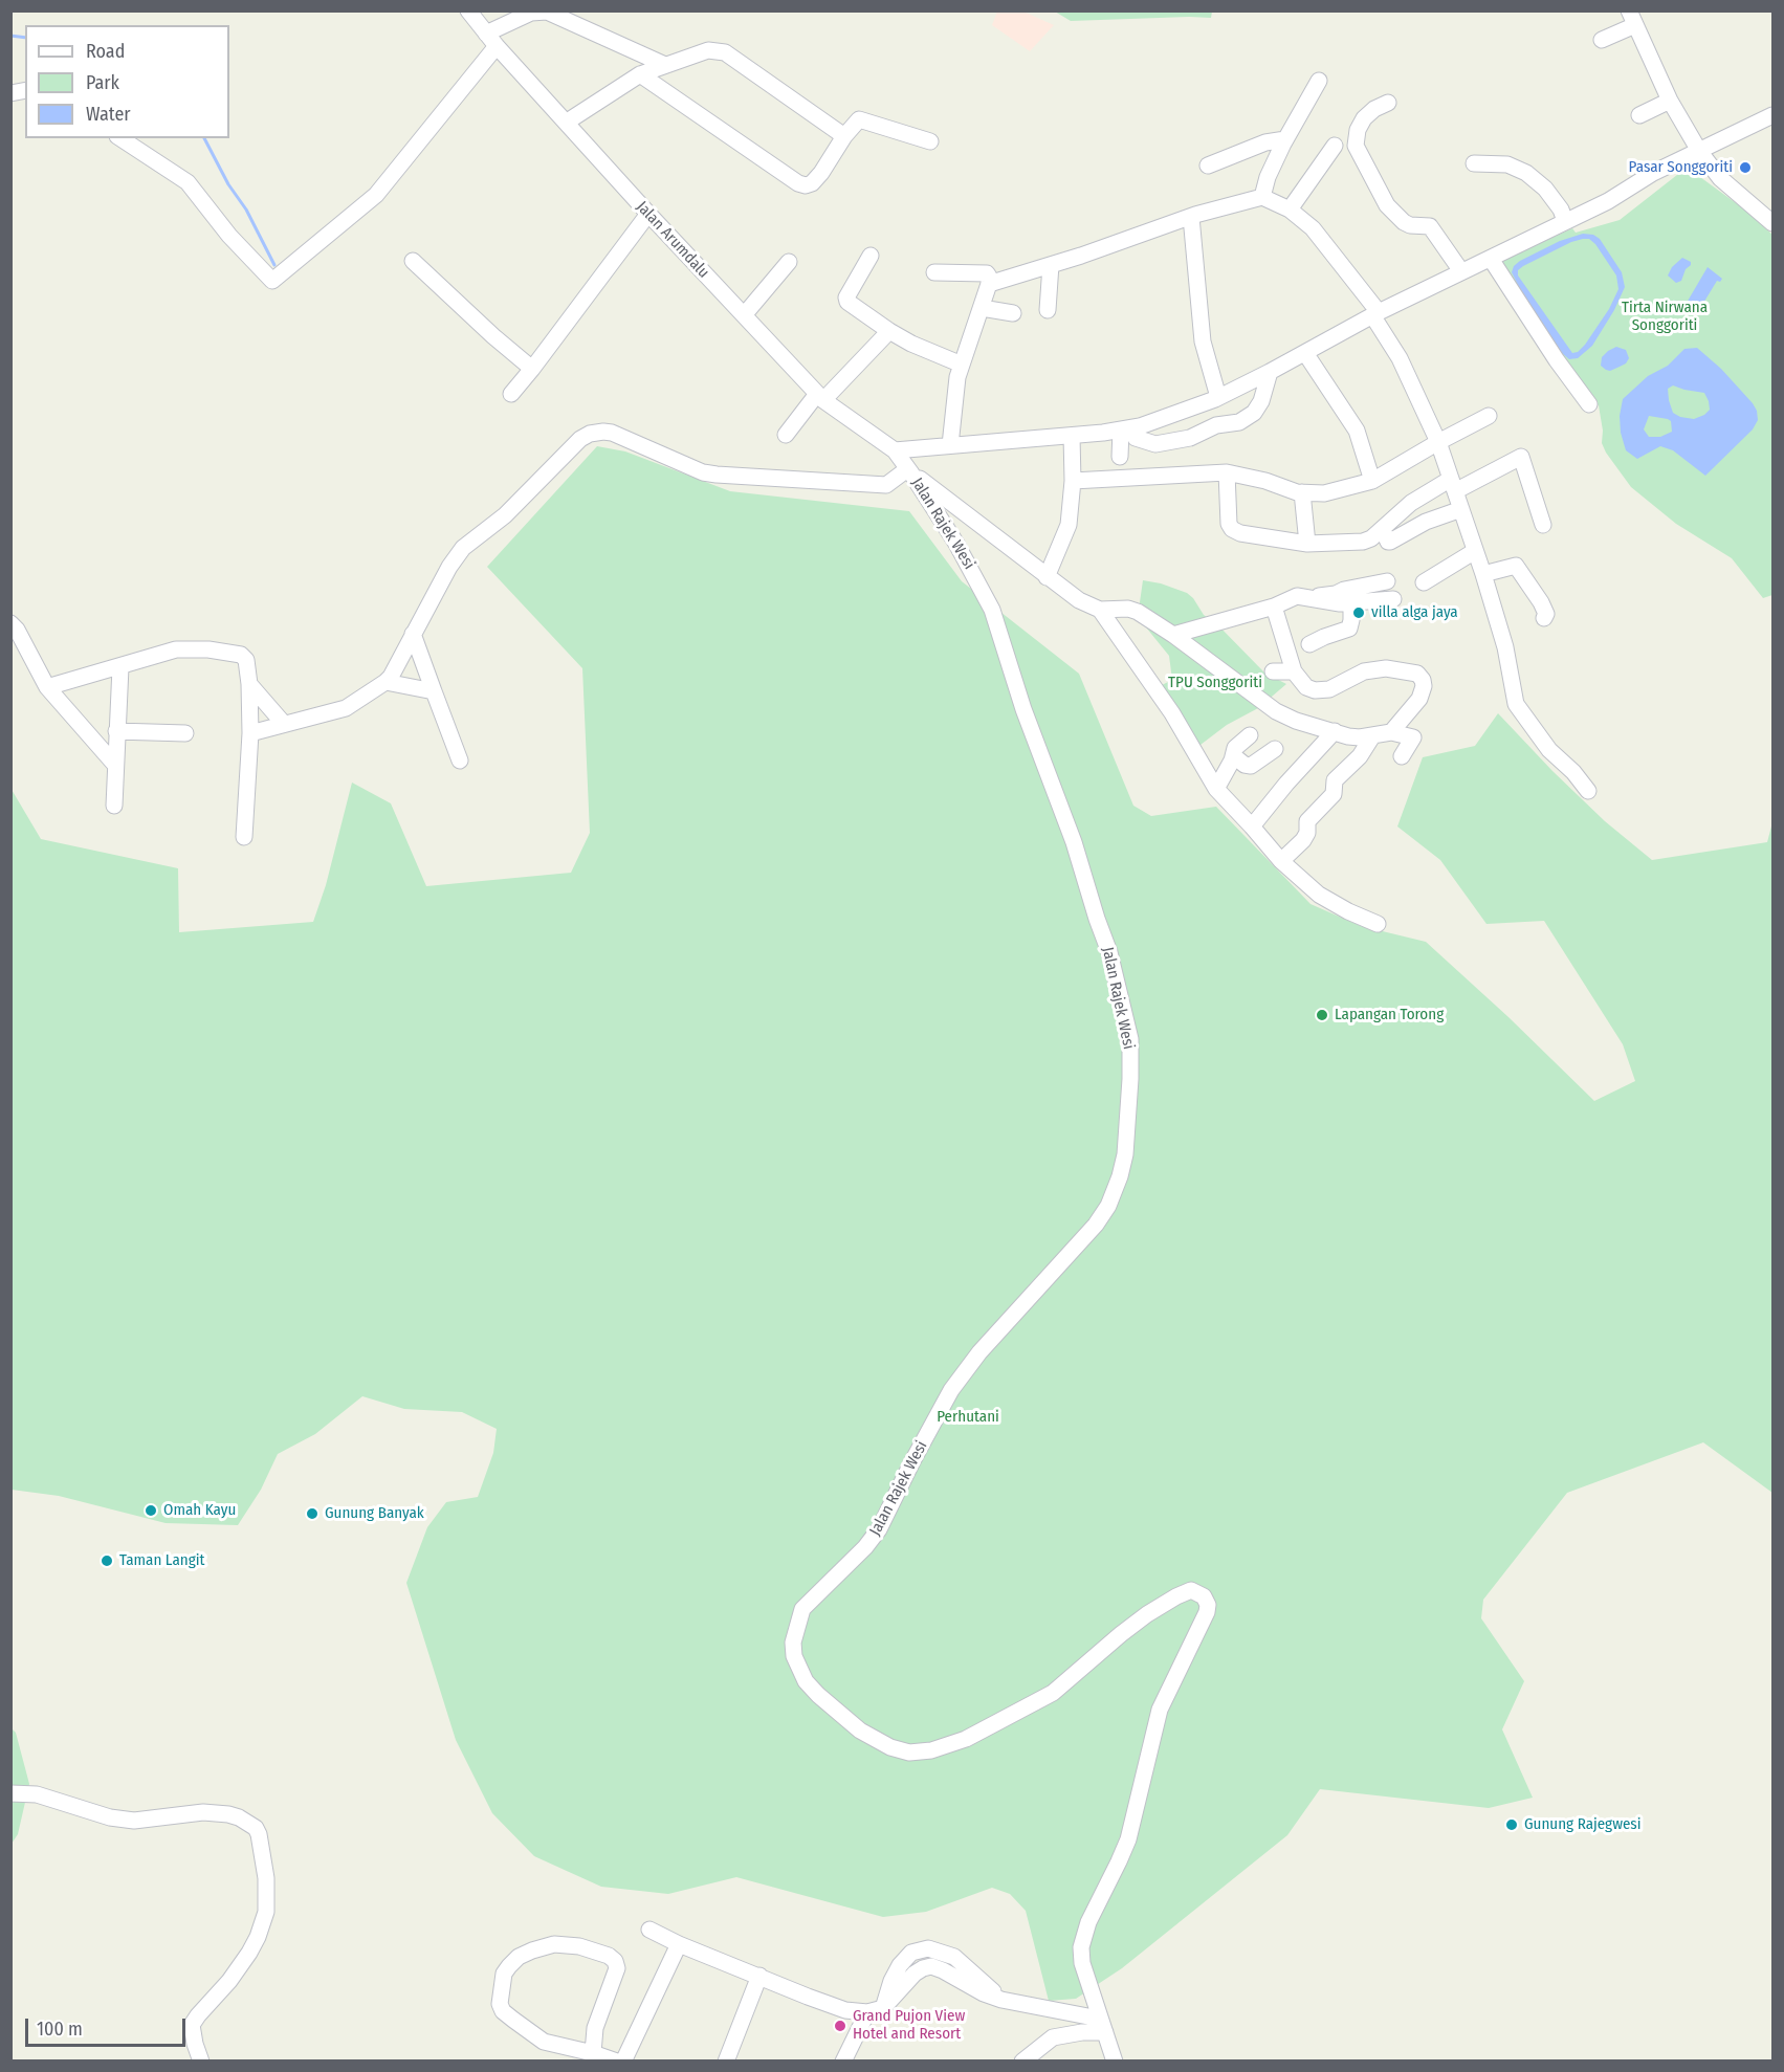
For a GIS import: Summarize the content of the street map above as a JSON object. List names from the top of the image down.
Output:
{
  "streets": {
    "street": ["Jalan Arumdalu", "Jalan Rajek Wesi"]
  },
  "crossings": [
    ["Jalan Arumdalu", "Jalan Rajek Wesi"]
  ],
  "parks": ["Tirta Nirwana Songgoriti", "TPU Songgoriti", "Perhutani"],
  "places": [
    "Pasar Songgoriti",
    "villa alga jaya",
    "Lapangan Torong",
    "Omah Kayu",
    "Gunung Banyak",
    "Taman Langit",
    "Gunung Rajegwesi",
    "Grand Pujon View Hotel and Resort"
  ],
  "legend": ["Road", "Park", "Water"],
  "scale_bar": "100 m"
}
